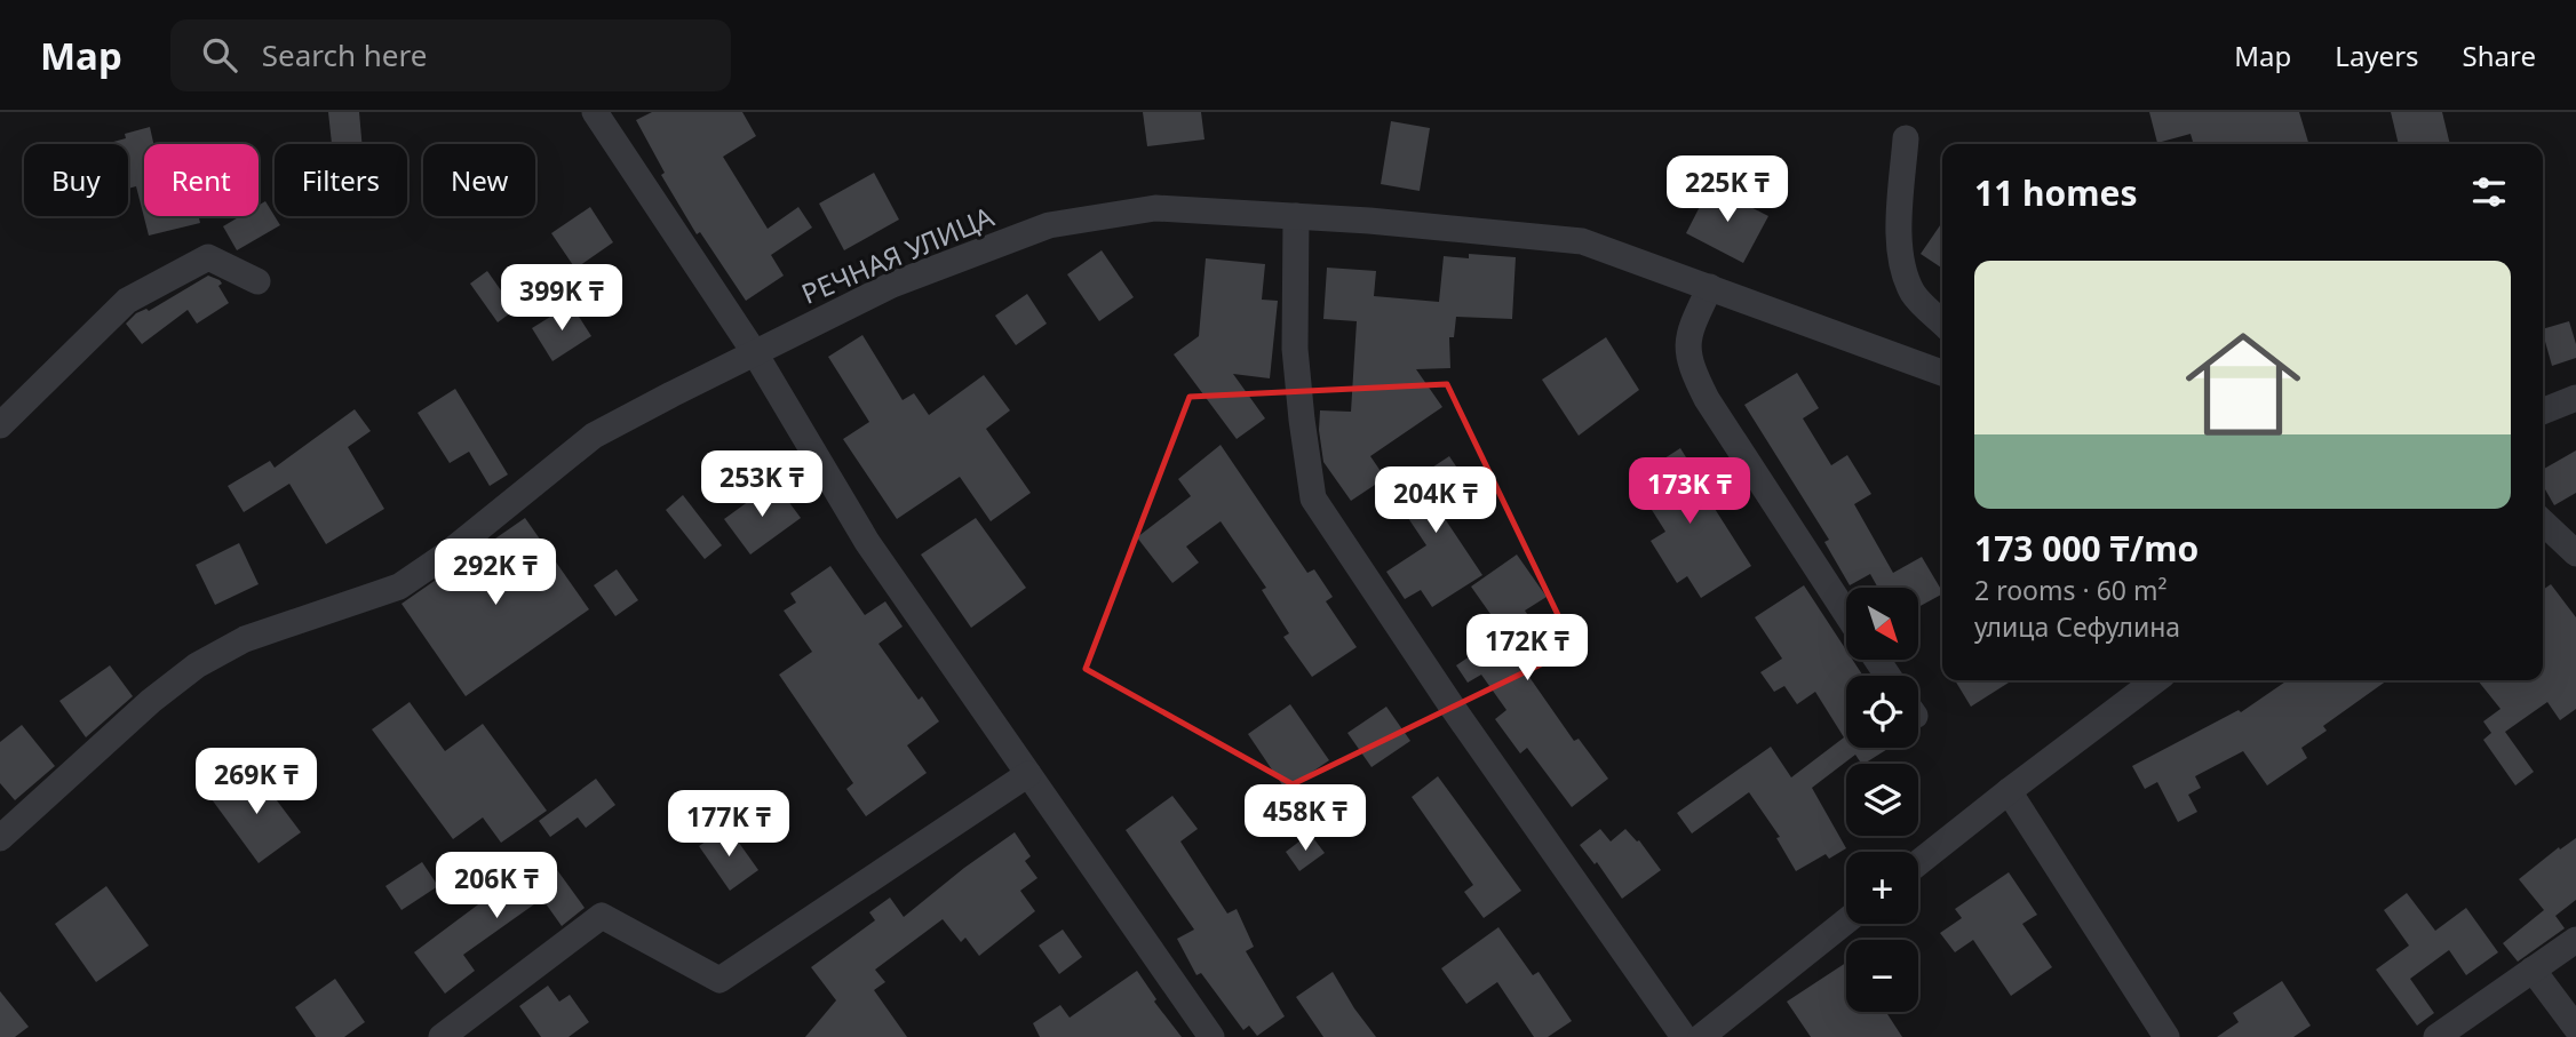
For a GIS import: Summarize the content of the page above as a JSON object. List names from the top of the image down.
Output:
{
  "streets": {
    "street": ["РЕЧНАЯ УЛИЦА"]
  },
  "north": "bottom right",
  "page": {
    "header": "Map",
    "search": "Search here",
    "nav": ["Map", "Layers", "Share"],
    "chip": [
      "Buy",
      "Rent",
      "Filters",
      "New"
    ],
    "heading": "11 homes",
    "price": [
      "225K ₸",
      "399K ₸",
      "253K ₸",
      "173K ₸",
      "204K ₸",
      "292K ₸",
      "172K ₸",
      "269K ₸",
      "458K ₸",
      "177K ₸",
      "206K ₸"
    ],
    "list": [
      {
        "name": "173 000 ₸/mo",
        "note": "2 rooms · 60 m² · улица Сефулина"
      }
    ],
    "map_buttons": ["+", "−"]
  }
}
